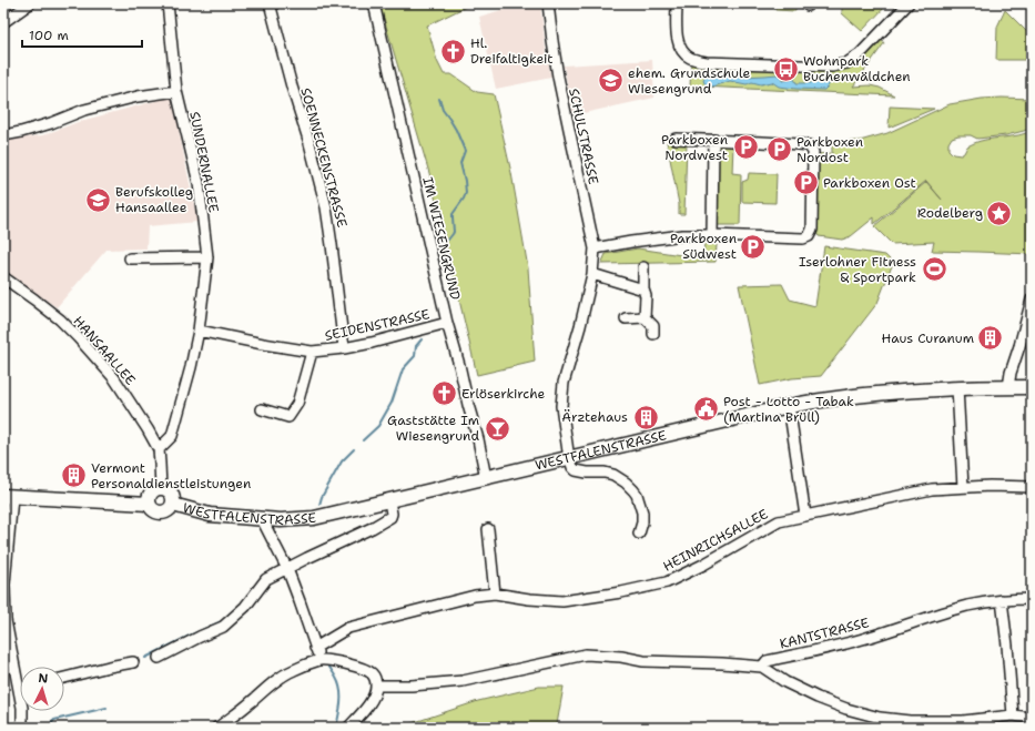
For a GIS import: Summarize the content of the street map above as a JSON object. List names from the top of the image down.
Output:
{
  "streets": {
    "main road": ["WESTFALENSTRASSE"],
    "street": [
      "SCHULSTRASSE",
      "SOENNECKENSTRASSE",
      "SUNDERNALLEE",
      "IM WIESENGRUND",
      "SEIDENSTRASSE",
      "HANSAALLEE",
      "HEINRICHSALLEE",
      "KANTSTRASSE"
    ]
  },
  "crossings": [
    ["SCHULSTRASSE", "WESTFALENSTRASSE"],
    ["SOENNECKENSTRASSE", "SEIDENSTRASSE"],
    ["SUNDERNALLEE", "SEIDENSTRASSE"],
    ["SUNDERNALLEE", "HANSAALLEE"],
    ["IM WIESENGRUND", "SEIDENSTRASSE"],
    ["IM WIESENGRUND", "WESTFALENSTRASSE"],
    ["HANSAALLEE", "WESTFALENSTRASSE"]
  ],
  "places": {
    "church": ["Hl. Dreifaltigkeit", "Erlöserkirche"],
    "bus stop": ["Wohnpark Buchenwäldchen"],
    "school or university": ["ehem. Grundschule Wiesengrund", "Berufskolleg Hansaallee"],
    "parking": [
      "Parkboxen Nordwest",
      "Parkboxen Nordost",
      "Parkboxen Ost",
      "Parkboxen Südwest"
    ],
    "place": ["Rodelberg"],
    "sports": ["Iserlohner Fitness & Sportpark"],
    "building": ["Haus Curanum", "Ärztehaus", "Vermont Personaldienstleistungen"],
    "public building": ["Post - Lotto - Tabak (Martina Brüll)"],
    "bar": ["Gaststätte Im Wiesengrund"]
  },
  "scale_bar": "100 m",
  "north": "top"
}
